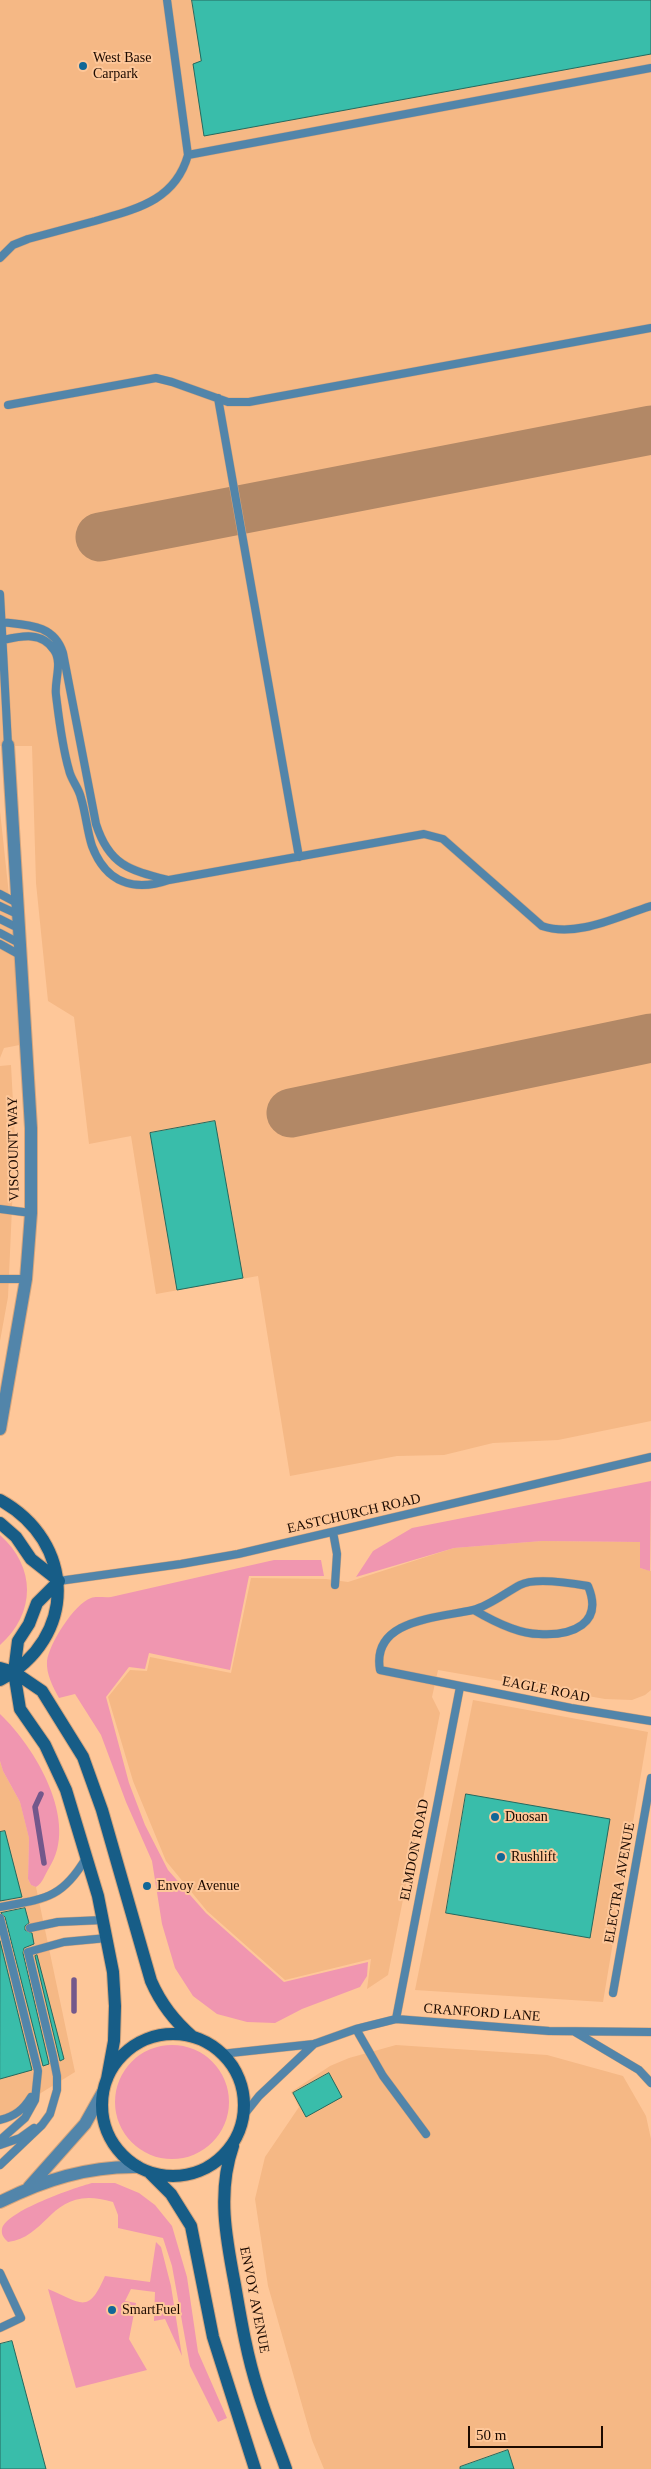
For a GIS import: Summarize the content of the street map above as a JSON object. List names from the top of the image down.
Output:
{
  "streets": {
    "street": ["VISCOUNT WAY", "ENVOY AVENUE"],
    "lane": [
      "EASTCHURCH ROAD",
      "EAGLE ROAD",
      "ELMDON ROAD",
      "ELECTRA AVENUE",
      "CRANFORD LANE"
    ]
  },
  "crossings": [
    ["EAGLE ROAD", "ELMDON ROAD"],
    ["ELMDON ROAD", "CRANFORD LANE"],
    ["CRANFORD LANE", "ENVOY AVENUE"]
  ],
  "places": [
    "West Base Carpark",
    "Duosan",
    "Rushlift",
    "Envoy Avenue",
    "SmartFuel"
  ],
  "scale_bar": "50 m"
}
